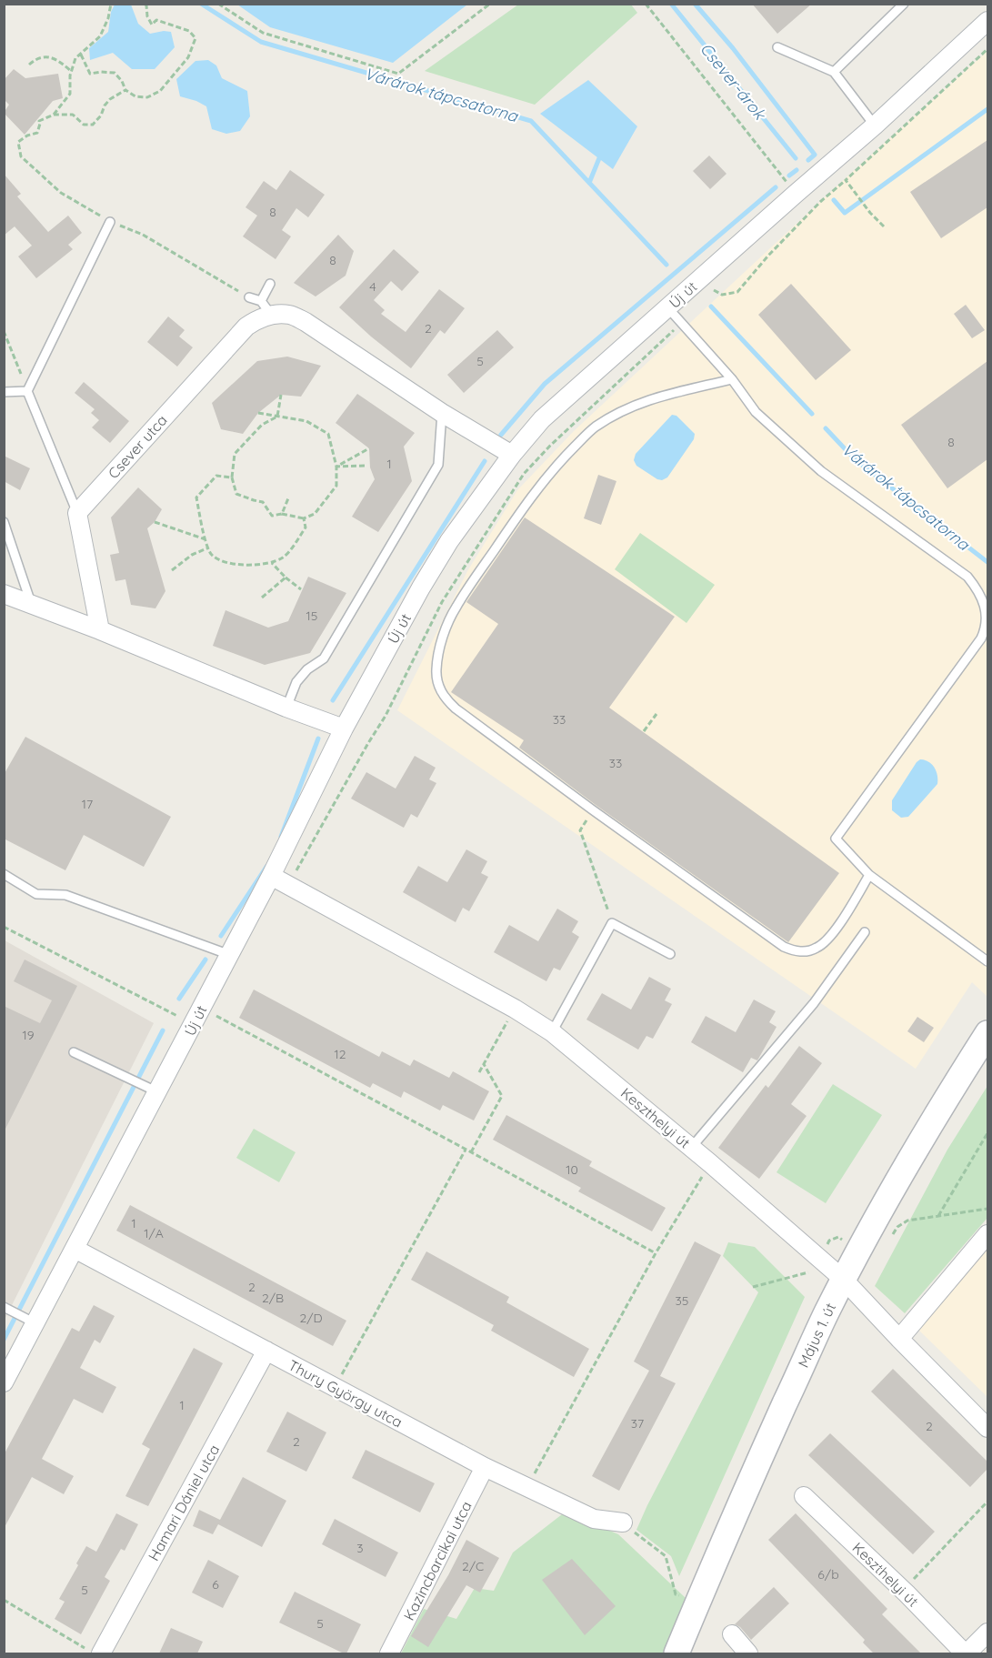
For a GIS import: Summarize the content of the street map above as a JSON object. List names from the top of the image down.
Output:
{
  "streets": {
    "main road": ["Május 1. út"],
    "street": [
      "Új út",
      "Csever utca",
      "Keszthelyi út",
      "Thury György utca",
      "Hamari Dániel utca",
      "Kazincbarcikai utca"
    ]
  },
  "crossings": [
    ["Új út", "Csever utca"],
    ["Új út", "Keszthelyi út"],
    ["Új út", "Thury György utca"],
    ["Keszthelyi út", "Május 1. út"],
    ["Thury György utca", "Hamari Dániel utca"],
    ["Thury György utca", "Kazincbarcikai utca"]
  ],
  "water": ["Csever-árok", "Várárok tápcsatorna"],
  "house_numbers": [
    "8",
    "8",
    "4",
    "2",
    "5",
    "8",
    "1",
    "15",
    "33",
    "33",
    "17",
    "19",
    "12",
    "10",
    "1",
    "1/A",
    "2",
    "2/B",
    "35",
    "2/D",
    "1",
    "37",
    "2",
    "2",
    "3",
    "2/C",
    "6/b",
    "6",
    "5",
    "5"
  ]
}
